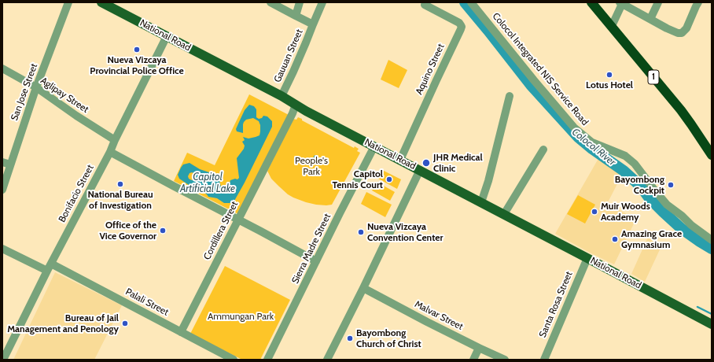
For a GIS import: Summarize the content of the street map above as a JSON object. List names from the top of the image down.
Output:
{
  "streets": {
    "highway": ["1"],
    "main road": ["National Road"],
    "street": [
      "Gauuan Street",
      "Aquino Street",
      "Colocol Integrated NIS Service Road",
      "San Jose Street",
      "Aglipay Street",
      "Bonifacio Street",
      "Cordillera Street",
      "Sierra Madre Street",
      "Palali Street",
      "Santa Rosa Street",
      "Malvar Street"
    ]
  },
  "crossings": [
    ["National Road", "Gauuan Street"],
    ["National Road", "Aquino Street"],
    ["National Road", "Bonifacio Street"],
    ["National Road", "Cordillera Street"],
    ["National Road", "Sierra Madre Street"],
    ["National Road", "Santa Rosa Street"],
    ["San Jose Street", "Aglipay Street"],
    ["Aglipay Street", "Bonifacio Street"],
    ["Bonifacio Street", "Palali Street"],
    ["Cordillera Street", "Palali Street"]
  ],
  "water": ["Colocol River", "Capitol Artificial Lake"],
  "parks": ["People's Park", "Ammungan Park"],
  "places": [
    "Nueva Vizcaya Provincial Police Office",
    "Lotus Hotel",
    "JHR Medical Clinic",
    "Capitol Tennis Court",
    "National Bureau of Investigation",
    "Bayombong Cockpit",
    "Muir Woods Academy",
    "Office of the Vice Governor",
    "Nueva Vizcaya Convention Center",
    "Amazing Grace Gymnasium",
    "Bureau of Jail Management and Penology",
    "Bayombong Church of Christ"
  ]
}
